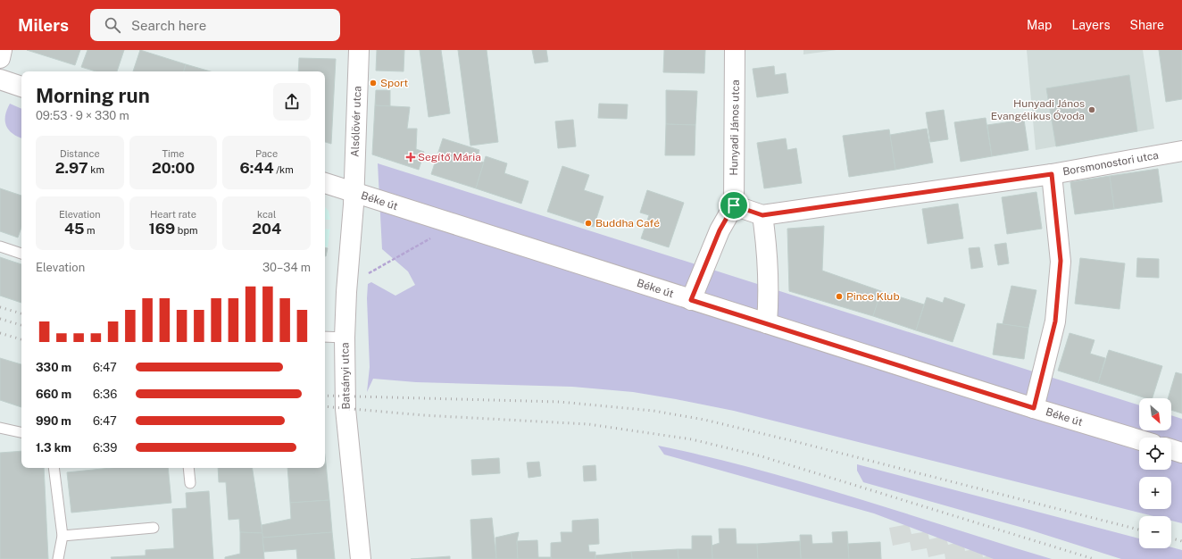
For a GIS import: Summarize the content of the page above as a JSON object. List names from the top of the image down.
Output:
{
  "streets": {
    "street": [
      "Alsólövér utca",
      "Hunyadi János utca",
      "Borsmonostori utca",
      "Béke út",
      "Batsányi utca"
    ]
  },
  "crossings": [
    ["Alsólövér utca", "Béke út"],
    ["Alsólövér utca", "Batsányi utca"],
    ["Hunyadi János utca", "Béke út"],
    ["Béke út", "Batsányi utca"]
  ],
  "places": {
    "other": [
      "Sport",
      "Hunyadi János Evangélikus Óvoda",
      "Buddha Café",
      "Pince Klub"
    ],
    "health": ["Segítő Mária"]
  },
  "north": "bottom right",
  "page": {
    "header": "Milers",
    "search": "Search here",
    "nav": ["Map", "Layers", "Share"],
    "heading": ["Morning run", "09:53 · 9 × 330 m"],
    "stats": [
      ["Distance", "2.97 km"],
      ["Time", "20:00"],
      ["Pace", "6:44 /km"],
      ["Elevation", "45 m"],
      ["Heart rate", "169 bpm"],
      ["kcal", "204"]
    ],
    "chart": ["Elevation", "30–34 m"],
    "list": [
      {
        "name": "330 m",
        "note": "6:47"
      },
      {
        "name": "660 m",
        "note": "6:36"
      },
      {
        "name": "990 m",
        "note": "6:47"
      },
      {
        "name": "1.3 km",
        "note": "6:39"
      }
    ],
    "map_buttons": ["+", "−"]
  }
}
